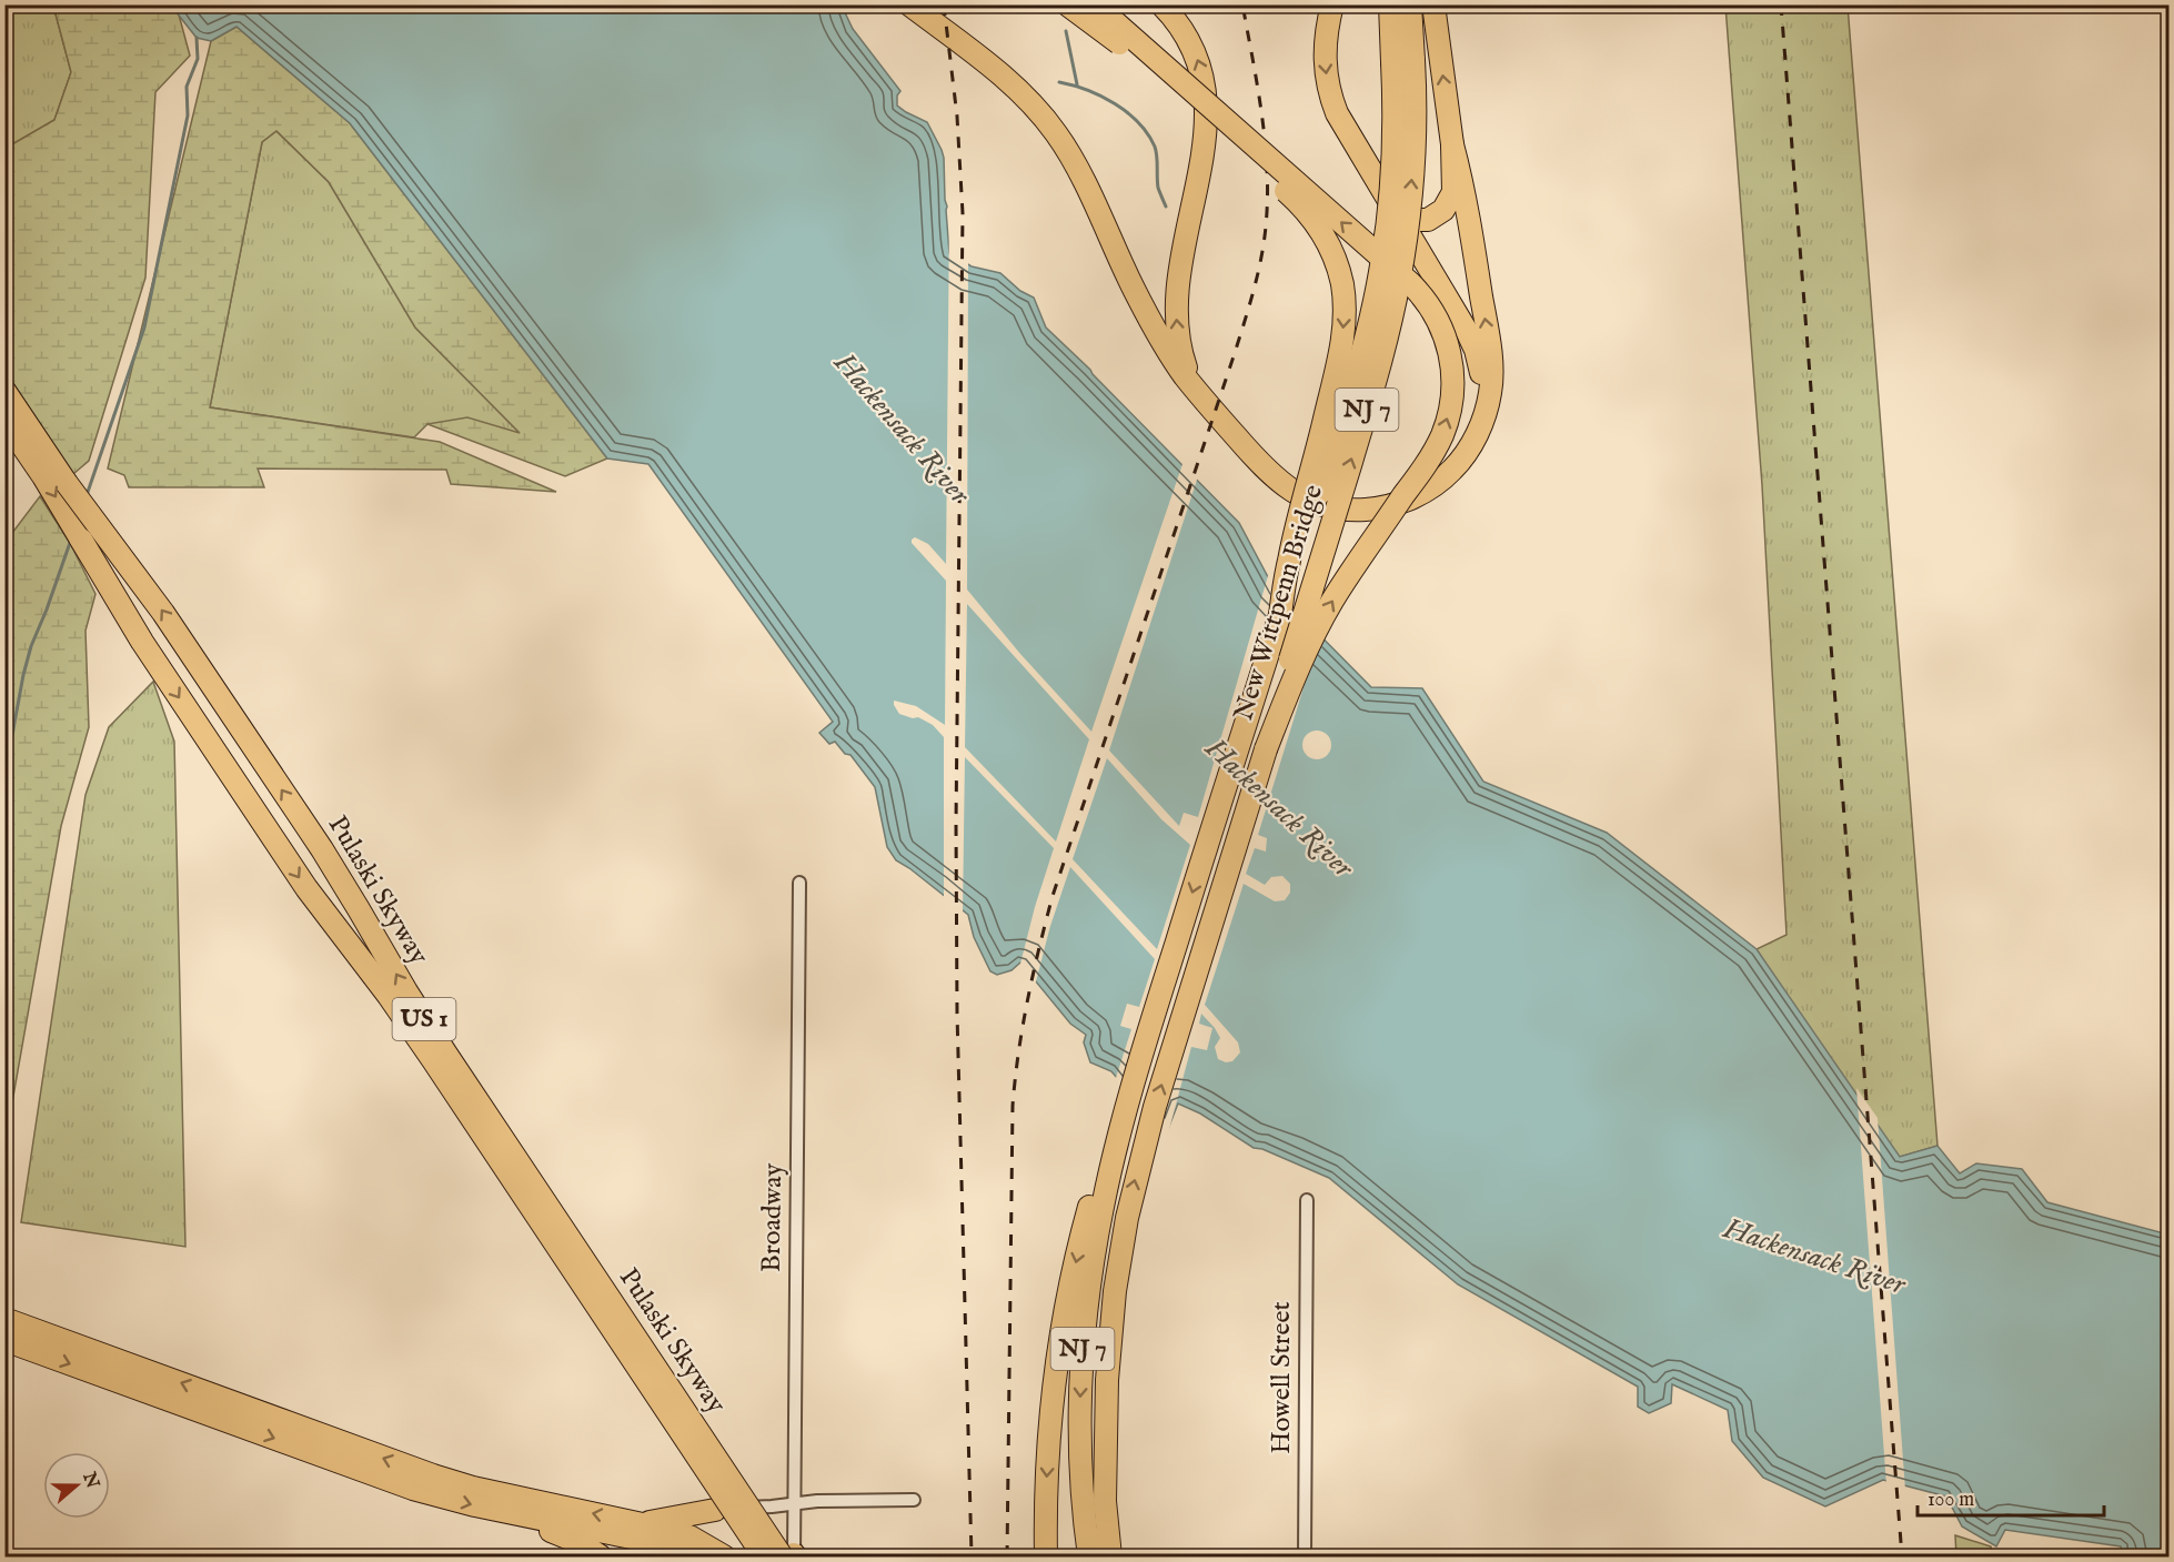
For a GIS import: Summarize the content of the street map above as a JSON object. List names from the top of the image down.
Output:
{
  "streets": {
    "highway": [
      "NJ 7",
      "New Wittpenn Bridge",
      "Pulaski Skyway",
      "US 1"
    ],
    "street": ["Broadway", "Howell Street"]
  },
  "crossings": [
    ["NJ 7", "New Wittpenn Bridge"],
    ["Pulaski Skyway", "Broadway"]
  ],
  "water": ["Hackensack River"],
  "scale_bar": "100 m",
  "north": "right"
}
